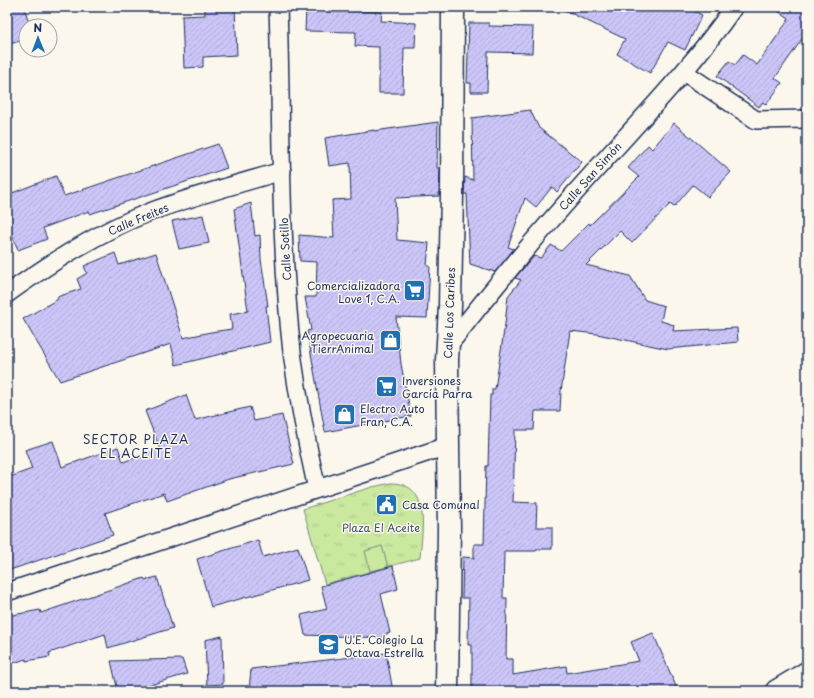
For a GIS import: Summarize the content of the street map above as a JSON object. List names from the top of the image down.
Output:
{
  "streets": {
    "street": [
      "Calle San Simón",
      "Calle Freites",
      "Calle Sotillo",
      "Calle Los Caribes"
    ]
  },
  "crossings": [
    ["Calle San Simón", "Calle Los Caribes"],
    ["Calle Freites", "Calle Sotillo"]
  ],
  "districts": ["SECTOR PLAZA EL ACEITE"],
  "parks": ["Plaza El Aceite"],
  "places": {
    "supermarket": ["Comercializadora Love 1, C.A.", "Inversiones García Parra"],
    "shop": ["Agropecuaria TierrAnimal", "Electro Auto Fran, C.A."],
    "public building": ["Casa Comunal"],
    "school or university": ["U.E. Colegio La Octava Estrella"]
  },
  "north": "top"
}
